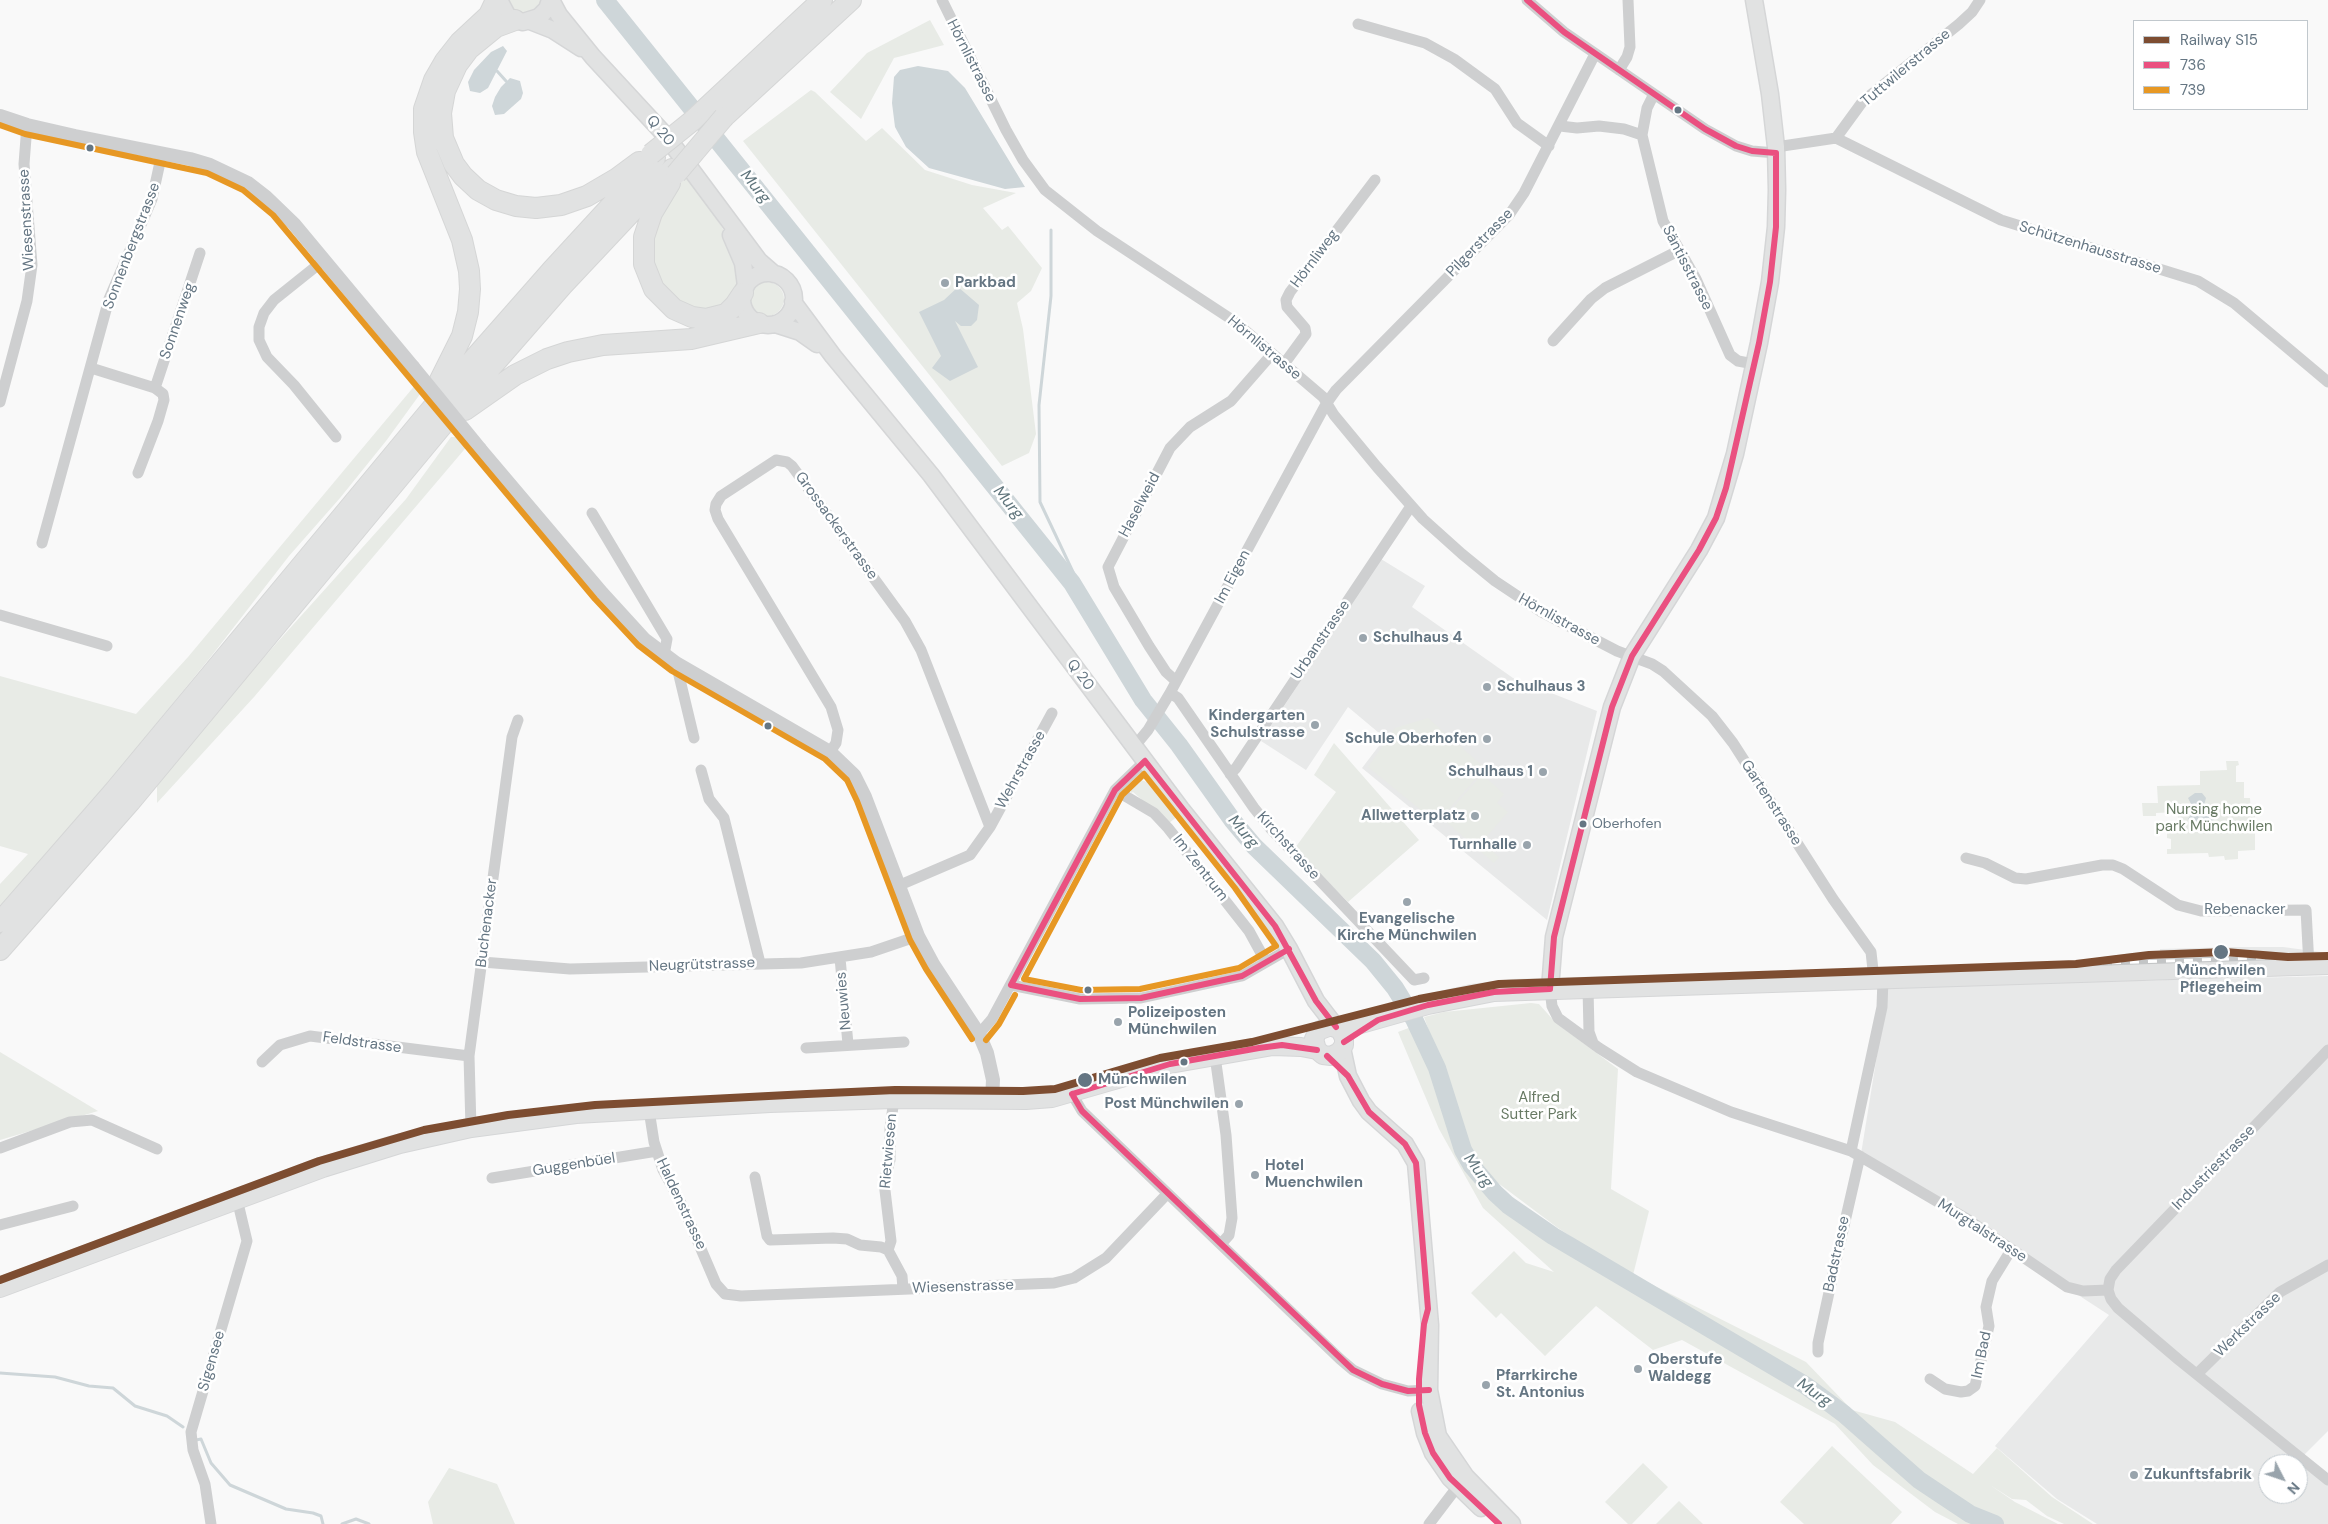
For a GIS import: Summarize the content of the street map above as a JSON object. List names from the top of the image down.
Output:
{
  "streets": {
    "main road": ["Q 20"],
    "street": [
      "Hörnlistrasse",
      "Tuttwilerstrasse",
      "Wiesenstrasse",
      "Pilgerstrasse",
      "Sonnenbergstrasse",
      "Schützenhausstrasse",
      "Hörnliweg",
      "Säntisstrasse",
      "Sonnenweg",
      "Haselweid",
      "Grossackerstrasse",
      "Im Eigen",
      "Urbanstrasse",
      "Wehrstrasse",
      "Gartenstrasse",
      "Kirchstrasse",
      "Im Zentrum",
      "Rebenacker",
      "Buchenacker",
      "Neugrütstrasse",
      "Neuwies",
      "Feldstrasse",
      "Rietwiesen",
      "Guggenbüel",
      "Industriestrasse",
      "Haldenstrasse",
      "Murgtalstrasse",
      "Badstrasse",
      "Werkstrasse",
      "Im Bad",
      "Sigensee"
    ]
  },
  "crossings": [
    ["Hörnlistrasse", "Pilgerstrasse"],
    ["Hörnlistrasse", "Hörnliweg"],
    ["Hörnlistrasse", "Haselweid"],
    ["Hörnlistrasse", "Im Eigen"],
    ["Hörnlistrasse", "Urbanstrasse"],
    ["Hörnlistrasse", "Gartenstrasse"],
    ["Tuttwilerstrasse", "Schützenhausstrasse"],
    ["Q 20", "Im Eigen"],
    ["Wiesenstrasse", "Haldenstrasse"],
    ["Pilgerstrasse", "Im Eigen"],
    ["Haselweid", "Im Eigen"],
    ["Grossackerstrasse", "Wehrstrasse"],
    ["Im Eigen", "Kirchstrasse"],
    ["Urbanstrasse", "Kirchstrasse"],
    ["Gartenstrasse", "Badstrasse"],
    ["Buchenacker", "Neugrütstrasse"],
    ["Buchenacker", "Feldstrasse"],
    ["Neugrütstrasse", "Neuwies"],
    ["Guggenbüel", "Haldenstrasse"],
    ["Industriestrasse", "Murgtalstrasse"],
    ["Murgtalstrasse", "Badstrasse"],
    ["Murgtalstrasse", "Im Bad"]
  ],
  "water": ["Murg"],
  "parks": ["Nursing home park Münchwilen", "Alfred Sutter Park"],
  "places": [
    "Parkbad",
    "Schulhaus 4",
    "Schulhaus 3",
    "Kindergarten Schulstrasse",
    "Schule Oberhofen",
    "Schulhaus 1",
    "Allwetterplatz",
    "Oberhofen",
    "Turnhalle",
    "Evangelische Kirche Münchwilen",
    "Münchwilen Pflegeheim",
    "Polizeiposten Münchwilen",
    "Münchwilen",
    "Post Münchwilen",
    "Hotel Muenchwilen",
    "Oberstufe Waldegg",
    "Pfarrkirche St. Antonius",
    "Zukunftsfabrik"
  ],
  "lines": ["transit line 736", "transit line 739", "rail line S15"],
  "legend": ["Railway S15", "736", "739"],
  "north": "bottom right"
}
